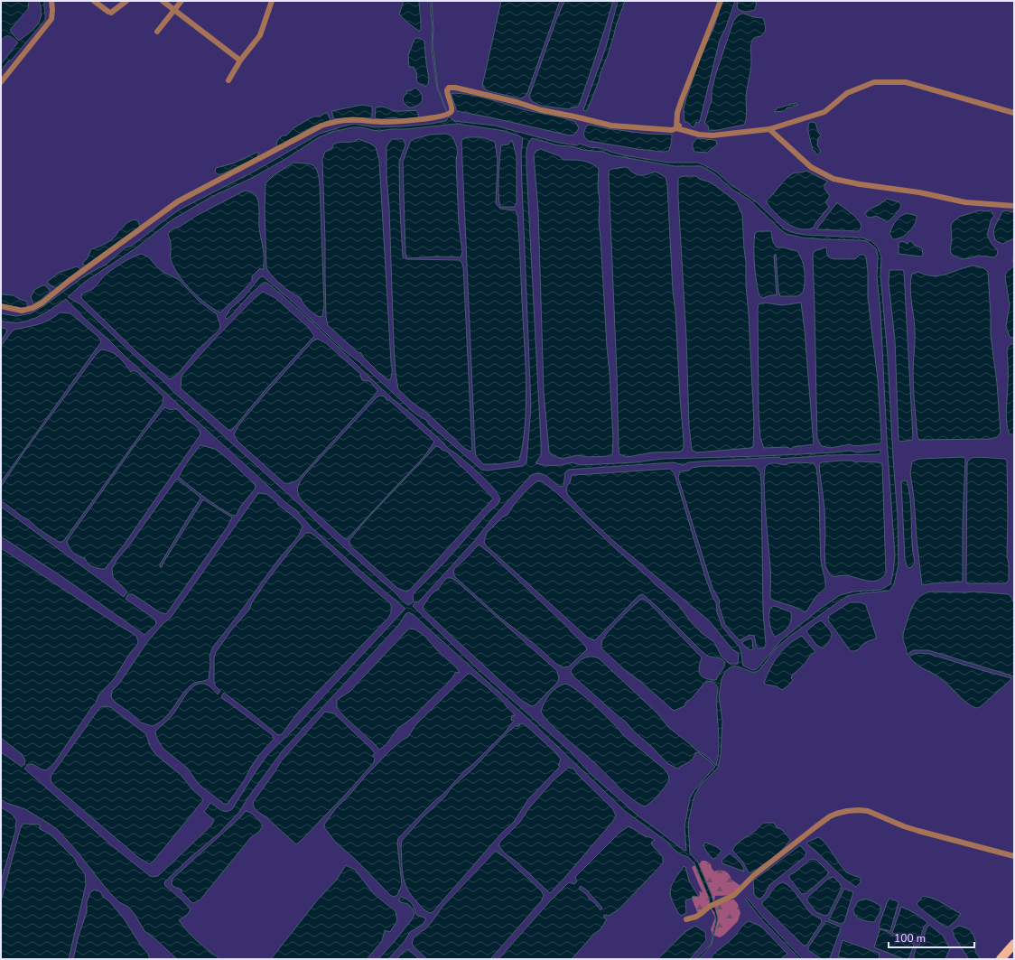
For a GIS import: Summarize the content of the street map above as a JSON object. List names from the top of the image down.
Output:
{
  "scale_bar": "100 m"
}
